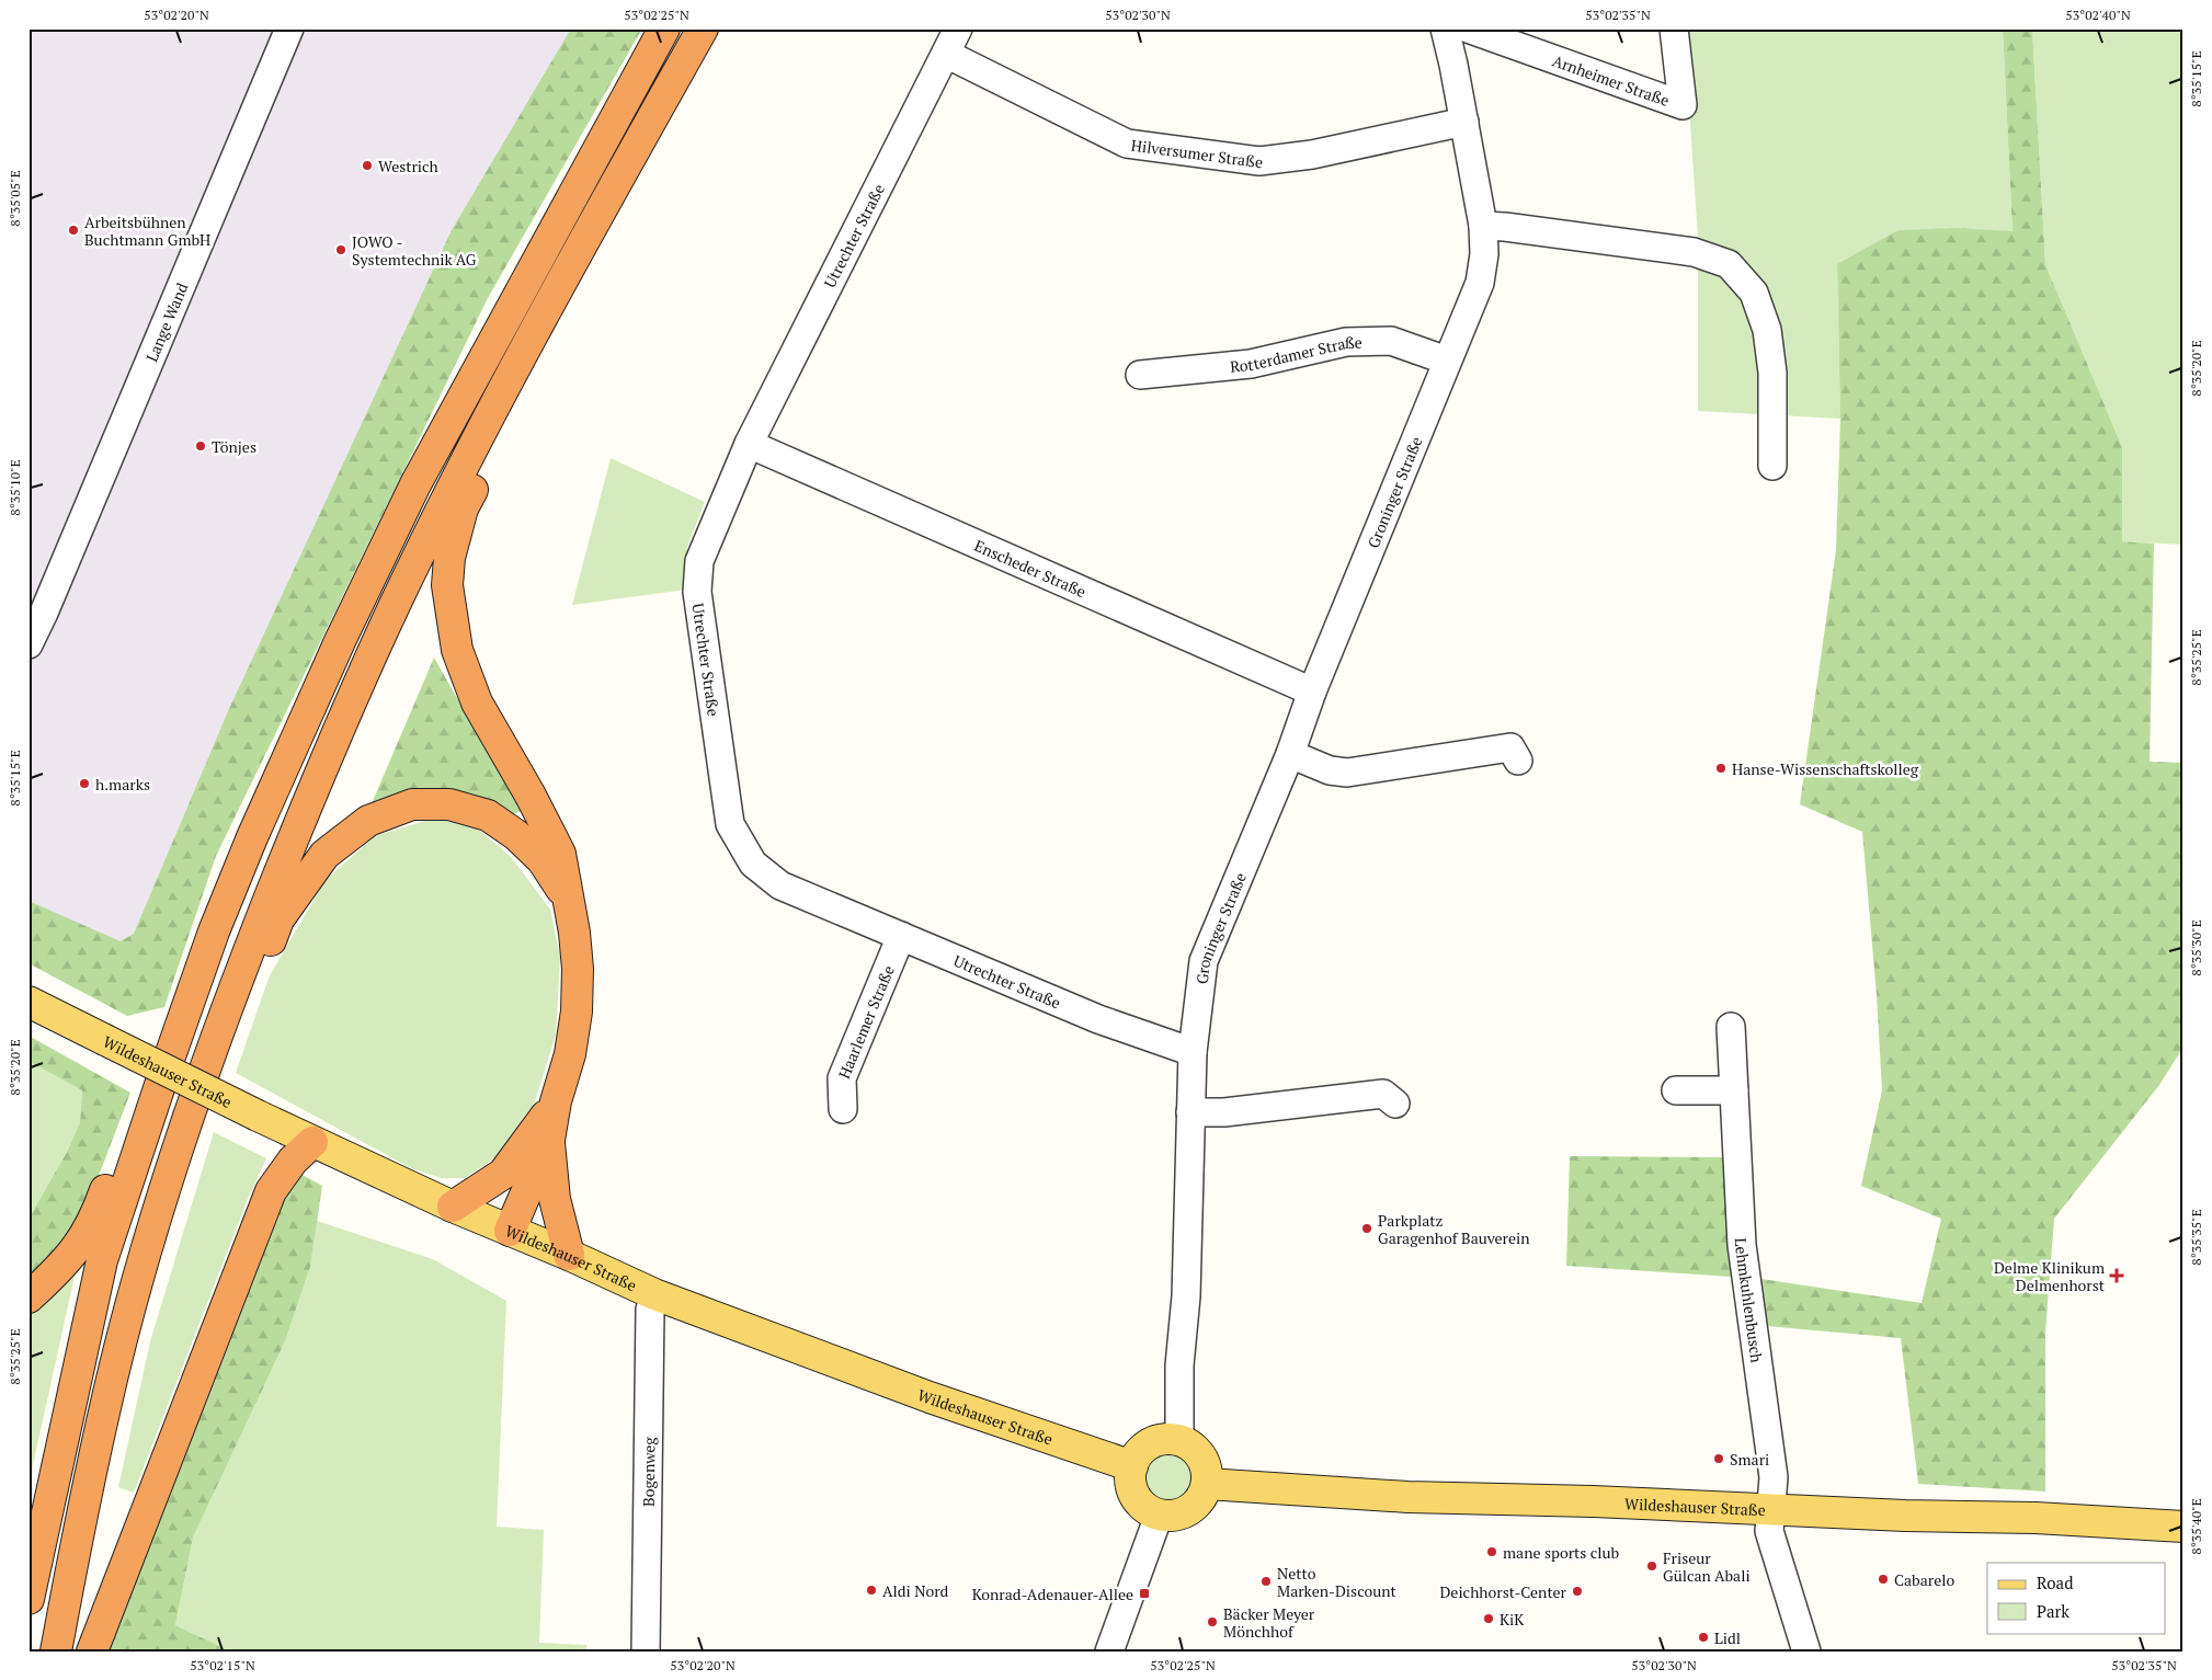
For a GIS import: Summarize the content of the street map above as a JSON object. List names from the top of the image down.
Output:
{
  "streets": {
    "main road": ["Wildeshauser Straße"],
    "street": [
      "Arnheimer Straße",
      "Hilversumer Straße",
      "Utrechter Straße",
      "Lange Wand",
      "Rotterdamer Straße",
      "Groninger Straße",
      "Enscheder Straße",
      "Haarlemer Straße",
      "Lehmkuhlenbusch",
      "Bogenweg"
    ]
  },
  "crossings": [
    ["Hilversumer Straße", "Utrechter Straße"],
    ["Hilversumer Straße", "Groninger Straße"],
    ["Utrechter Straße", "Groninger Straße"],
    ["Utrechter Straße", "Enscheder Straße"],
    ["Utrechter Straße", "Haarlemer Straße"],
    ["Rotterdamer Straße", "Groninger Straße"],
    ["Groninger Straße", "Enscheder Straße"],
    ["Groninger Straße", "Wildeshauser Straße"],
    ["Wildeshauser Straße", "Lehmkuhlenbusch"],
    ["Wildeshauser Straße", "Bogenweg"]
  ],
  "places": {
    "other": [
      "Westrich",
      "Arbeitsbühnen Buchtmann GmbH",
      "JOWO ‑ Systemtechnik AG",
      "Tönjes",
      "Hanse-Wissenschaftskolleg",
      "h.marks",
      "Parkplatz Garagenhof Bauverein",
      "Smari",
      "mane sports club",
      "Friseur Gülcan Abali",
      "Cabarelo",
      "Netto Marken-Discount",
      "Aldi Nord",
      "Deichhorst-Center",
      "KiK",
      "Bäcker Meyer Mönchhof",
      "Lidl"
    ],
    "health": ["Delme Klinikum Delmenhorst"],
    "transit": ["Konrad-Adenauer-Allee"]
  },
  "legend": ["Road", "Park"],
  "coordinates": [
    "53°02'20\"N",
    "53°02'25\"N",
    "53°02'30\"N",
    "53°02'35\"N",
    "53°02'40\"N",
    "8°35'15\"E",
    "8°35'05\"E",
    "8°35'20\"E",
    "8°35'10\"E",
    "8°35'25\"E",
    "8°35'30\"E",
    "8°35'35\"E",
    "8°35'40\"E",
    "53°02'15\"N"
  ]
}
